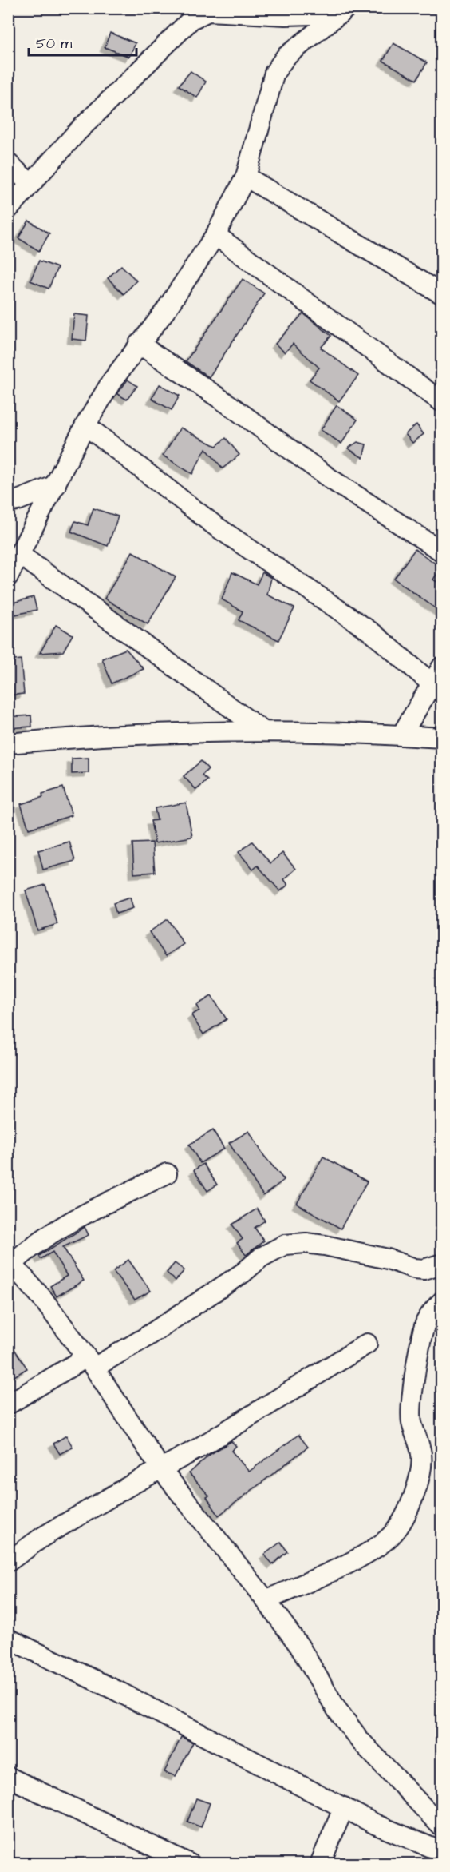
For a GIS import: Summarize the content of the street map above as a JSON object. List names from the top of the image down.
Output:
{
  "scale_bar": "50 m"
}
